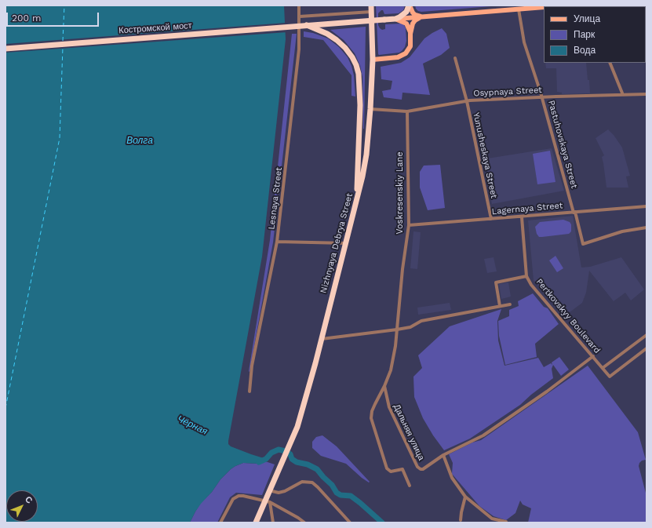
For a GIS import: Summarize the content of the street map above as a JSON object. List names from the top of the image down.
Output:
{
  "streets": {
    "highway": ["Костромской мост", "Nizhnyaya Debrya Street"],
    "street": [
      "Osypnaya Street",
      "Pastuhovskaya Street",
      "Yunusheskaya Street",
      "Voskresenskiy Lane",
      "Lesnaya Street",
      "Lagernaya Street",
      "Pertkovskyy Boulevard",
      "Дальняя улица"
    ]
  },
  "crossings": [
    ["Osypnaya Street", "Pastuhovskaya Street"],
    ["Osypnaya Street", "Yunusheskaya Street"],
    ["Osypnaya Street", "Voskresenskiy Lane"],
    ["Osypnaya Street", "Nizhnyaya Debrya Street"],
    ["Pastuhovskaya Street", "Lagernaya Street"],
    ["Yunusheskaya Street", "Lagernaya Street"],
    ["Voskresenskiy Lane", "Lagernaya Street"],
    ["Lagernaya Street", "Pertkovskyy Boulevard"],
    ["Pertkovskyy Boulevard", "Дальняя улица"]
  ],
  "water": ["Волга", "Чёрная"],
  "legend": ["Улица", "Парк", "Вода"],
  "scale_bar": "200 m",
  "north": "top right"
}
